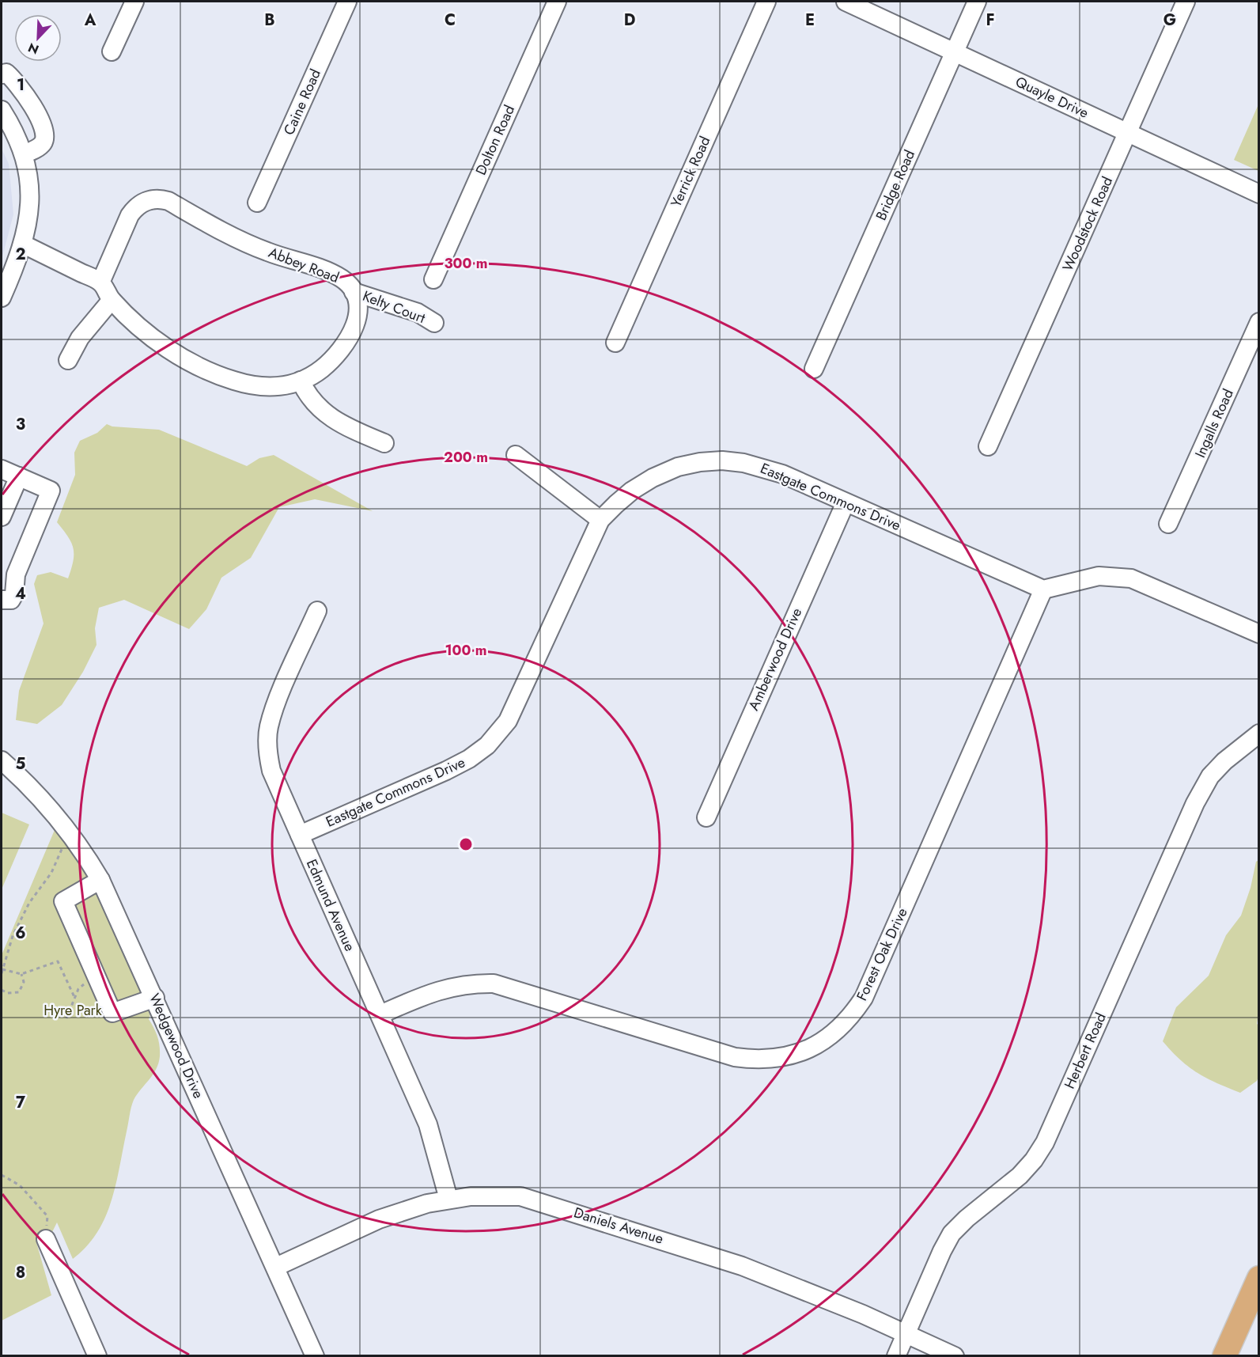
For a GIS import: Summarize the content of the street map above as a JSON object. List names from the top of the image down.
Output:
{
  "streets": {
    "street": [
      "Quayle Drive",
      "Caine Road",
      "Dolton Road",
      "Yerrick Road",
      "Bridge Road",
      "Woodstock Road",
      "Abbey Road",
      "Kelty Court",
      "Ingalls Road",
      "Eastgate Commons Drive",
      "Amberwood Drive",
      "Edmund Avenue",
      "Forest Oak Drive",
      "Wedgewood Drive",
      "Herbert Road",
      "Daniels Avenue"
    ]
  },
  "crossings": [
    ["Quayle Drive", "Bridge Road"],
    ["Quayle Drive", "Woodstock Road"],
    ["Abbey Road", "Kelty Court"],
    ["Eastgate Commons Drive", "Amberwood Drive"],
    ["Eastgate Commons Drive", "Edmund Avenue"],
    ["Eastgate Commons Drive", "Forest Oak Drive"],
    ["Edmund Avenue", "Forest Oak Drive"],
    ["Edmund Avenue", "Daniels Avenue"],
    ["Wedgewood Drive", "Daniels Avenue"],
    ["Herbert Road", "Daniels Avenue"]
  ],
  "parks": ["Hyre Park"],
  "north": "bottom left",
  "grid": {
    "columns": [
      "A",
      "B",
      "C",
      "D",
      "E",
      "F",
      "G"
    ],
    "rows": [
      "1",
      "2",
      "3",
      "4",
      "5",
      "6",
      "7",
      "8"
    ]
  },
  "rings": ["300 m", "200 m", "100 m"]
}
